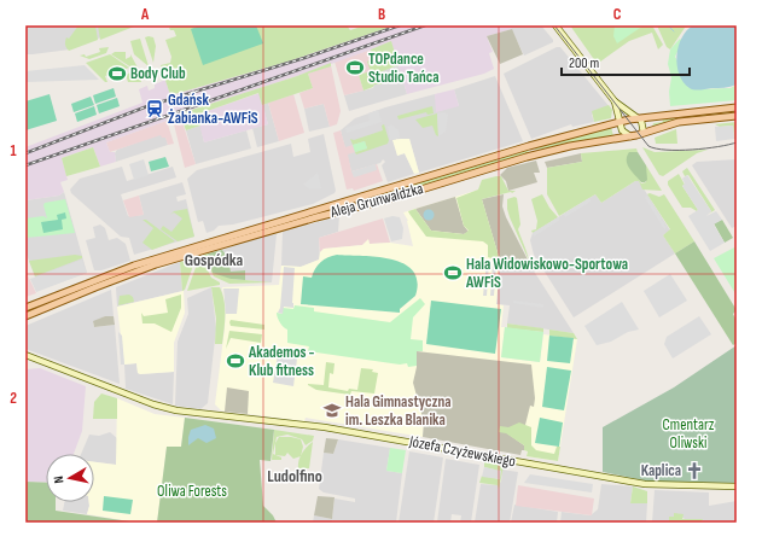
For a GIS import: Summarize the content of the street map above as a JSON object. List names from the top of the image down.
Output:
{
  "streets": {
    "main road": ["Aleja Grunwaldzka"],
    "street": ["Józefa Czyżewskiego"]
  },
  "districts": ["Gospódka", "Ludolfino"],
  "parks": ["Cmentarz Oliwski", "Oliwa Forests"],
  "places": {
    "sports": [
      "TOPdance Studio Tańca",
      "Body Club",
      "Hala Widowiskowo-Sportowa AWFiS",
      "Akademos - Klub fitness"
    ],
    "station": ["Gdańsk Żabianka-AWFiS"],
    "school or university": ["Hala Gimnastyczna im. Leszka Blanika"],
    "church": ["Kaplica"]
  },
  "scale_bar": "200 m",
  "north": "left",
  "grid": {
    "columns": ["A", "B", "C"],
    "rows": ["1", "2"]
  }
}
